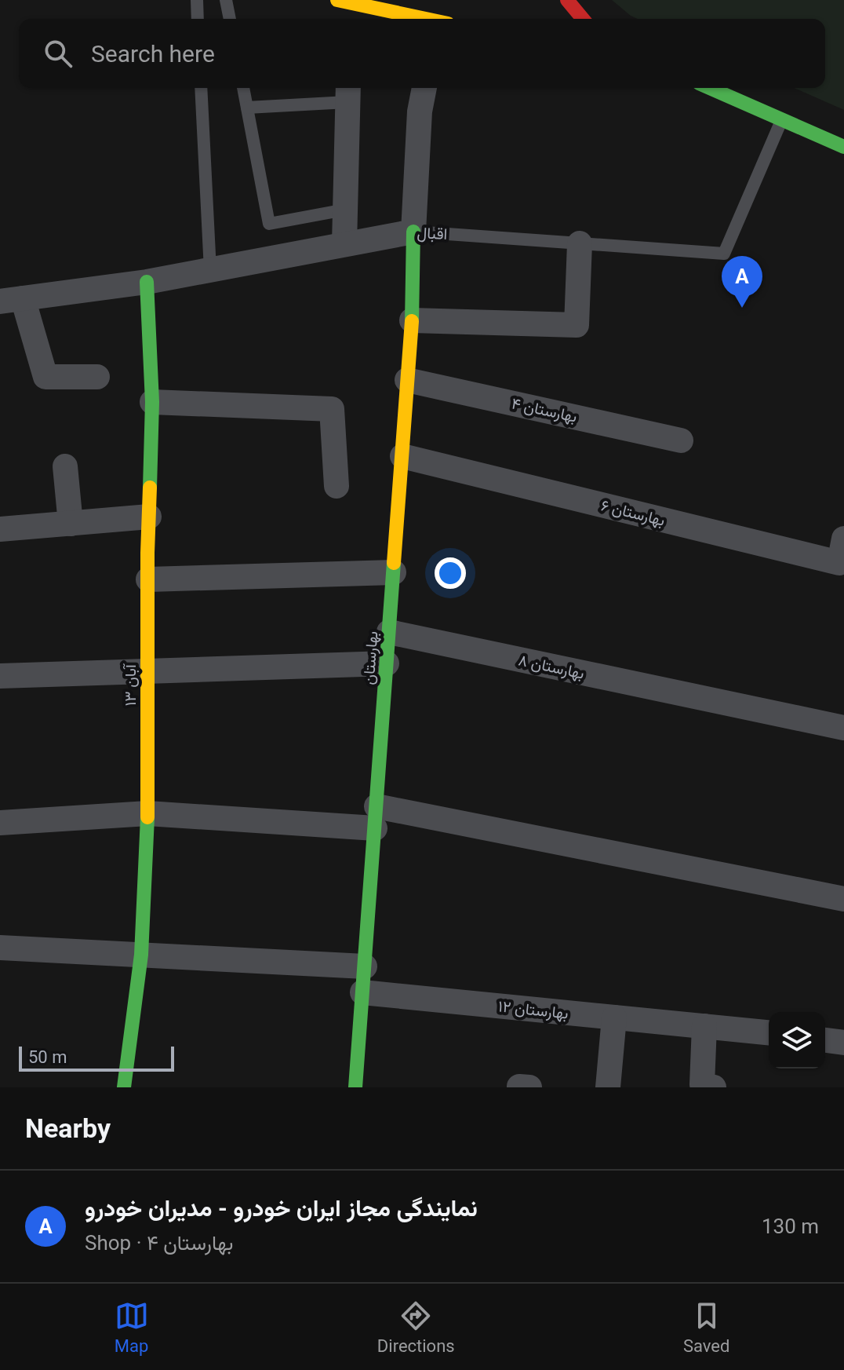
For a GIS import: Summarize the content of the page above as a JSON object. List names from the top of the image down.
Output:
{
  "streets": {
    "main road": ["بهارستان", "۱۳ آبان"],
    "street": [
      "اقبال",
      "بهارستان ۴",
      "بهارستان ۶",
      "بهارستان ۸",
      "بهارستان ۱۲"
    ]
  },
  "crossings": [
    ["اقبال", "بهارستان"],
    ["اقبال", "۱۳ آبان"],
    ["بهارستان ۴", "بهارستان"],
    ["بهارستان ۶", "بهارستان"],
    ["بهارستان", "بهارستان ۸"],
    ["بهارستان", "بهارستان ۱۲"]
  ],
  "scale_bar": "50 m",
  "page": {
    "search": "Search here",
    "pins": "A",
    "scale": "50 m",
    "heading": "Nearby",
    "list": [
      {
        "mark": "A",
        "name": "نمایندگی مجاز ایران خودرو - مدیران خودرو",
        "note": "Shop · بهارستان ۴",
        "value": "130 m"
      }
    ],
    "nav": ["Map", "Directions", "Saved"]
  }
}
